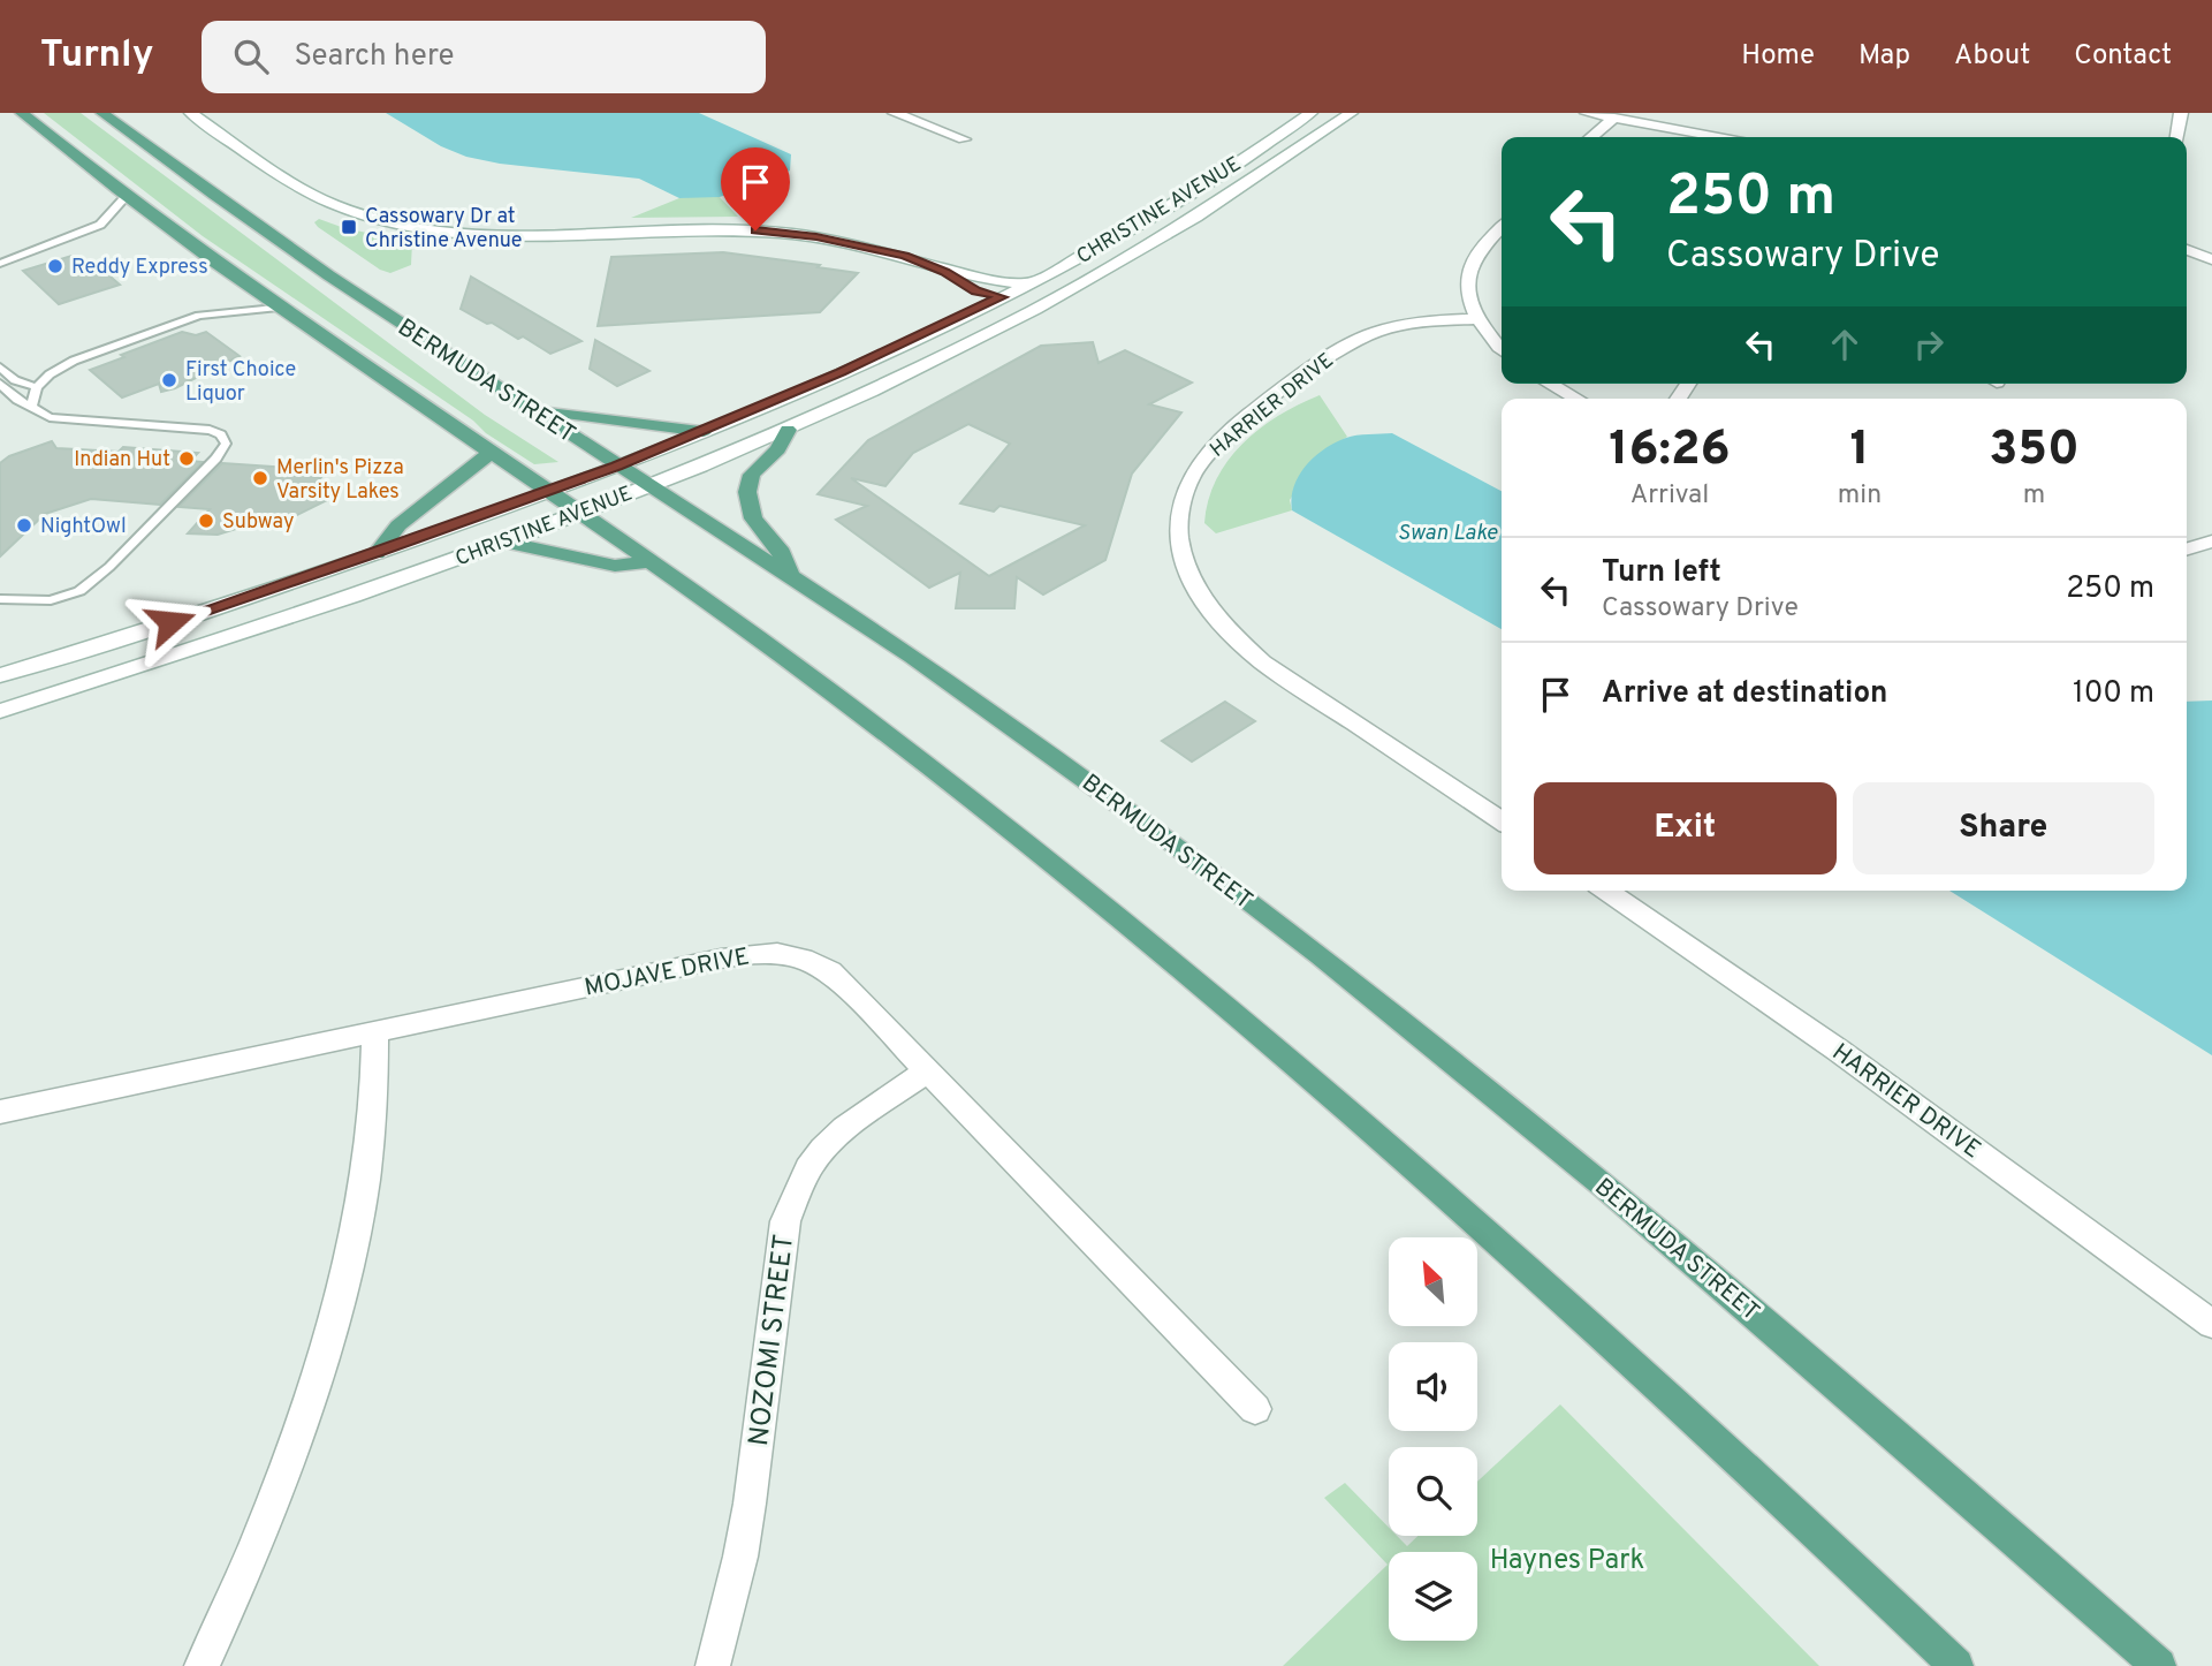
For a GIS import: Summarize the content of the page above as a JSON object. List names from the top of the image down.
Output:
{
  "streets": {
    "main road": ["BERMUDA STREET"],
    "street": [
      "CHRISTINE AVENUE",
      "HARRIER DRIVE",
      "MOJAVE DRIVE",
      "NOZOMI STREET"
    ]
  },
  "crossings": [
    ["CHRISTINE AVENUE", "BERMUDA STREET"],
    ["MOJAVE DRIVE", "NOZOMI STREET"]
  ],
  "water": ["Swan Lake"],
  "parks": ["Haynes Park"],
  "places": {
    "transit": ["Cassowary Dr at Christine Avenue"],
    "other": [
      "Reddy Express",
      "First Choice Liquor",
      "Indian Hut",
      "Merlin's Pizza Varsity Lakes",
      "Subway",
      "NightOwl"
    ]
  },
  "north": "top left",
  "page": {
    "header": "Turnly",
    "search": "Search here",
    "nav": [
      "Home",
      "Map",
      "About",
      "Contact"
    ],
    "turn": ["250 m", "Cassowary Drive"],
    "eta": [
      "16:26",
      "Arrival",
      "1",
      "min",
      "350",
      "m"
    ],
    "list": [
      {
        "name": "Turn left",
        "note": "Cassowary Drive",
        "value": "250 m"
      },
      {
        "name": "Arrive at destination",
        "value": "100 m"
      }
    ],
    "buttons": ["Exit", "Share"]
  }
}
